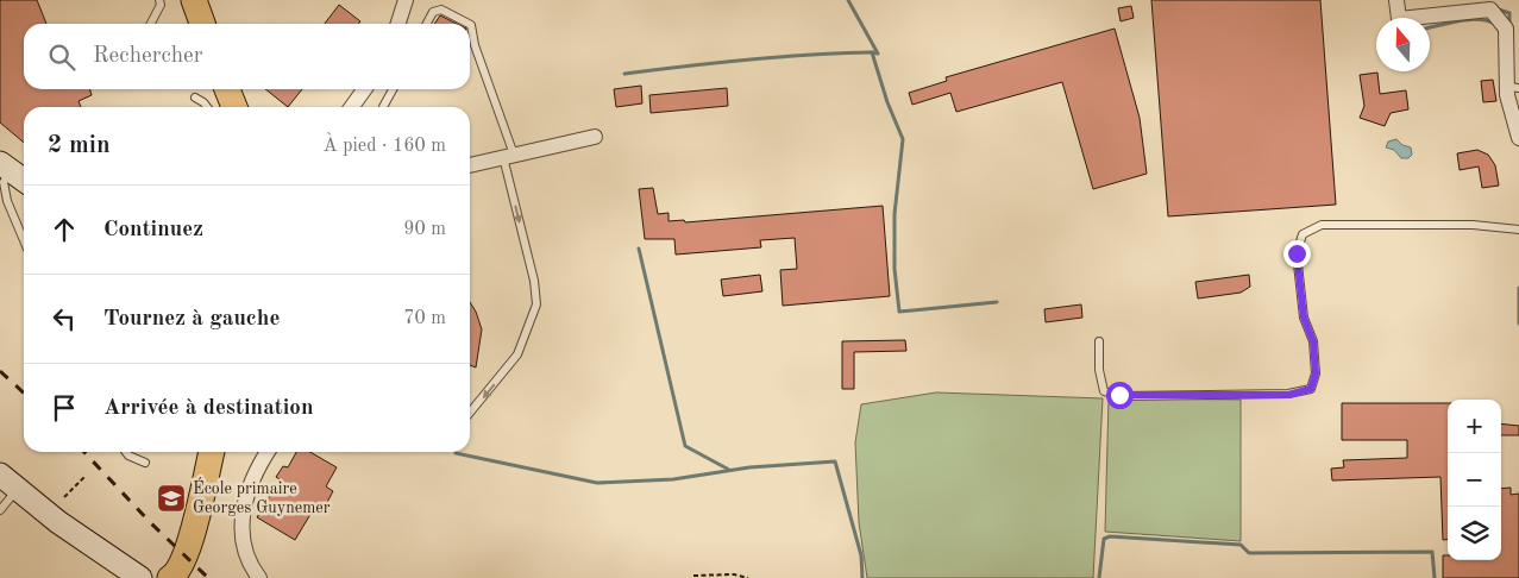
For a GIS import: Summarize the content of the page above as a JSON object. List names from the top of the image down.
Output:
{
  "places": {
    "school or university": ["École primaire Georges Guynemer"]
  },
  "north": "top",
  "page": {
    "search": "Rechercher",
    "heading": ["2 min", "À pied · 160 m"],
    "list": [
      ["Continuez", "90 m"],
      ["Tournez à gauche", "70 m"],
      "Arrivée à destination"
    ],
    "map_buttons": ["+", "−"]
  }
}
